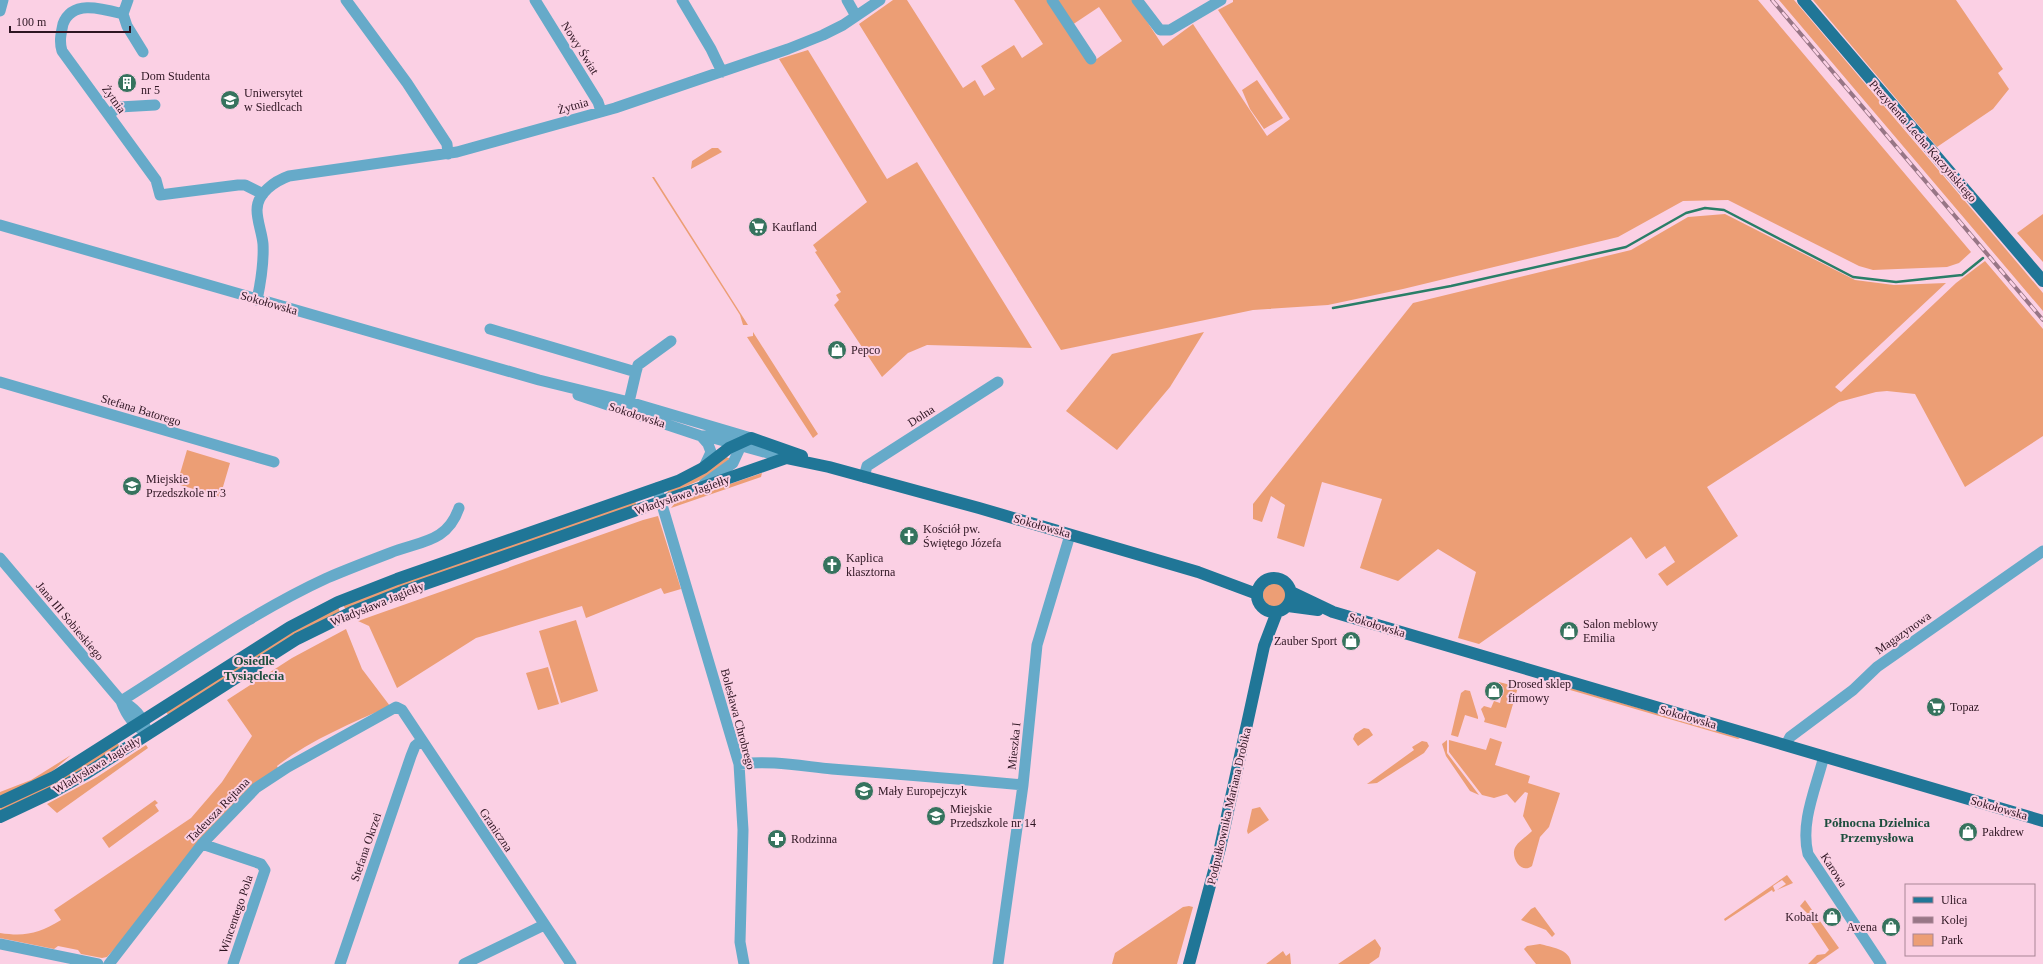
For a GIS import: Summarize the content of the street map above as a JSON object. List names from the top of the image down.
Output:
{
  "streets": {
    "main road": [
      "Prezydenta Lecha Kaczyńskiego",
      "Sokołowska",
      "Władysława Jagiełły",
      "Podpułkownika Mariana Drobika"
    ],
    "street": [
      "Nowy Świat",
      "Żytnia",
      "Stefana Batorego",
      "Dolna",
      "Jana III Sobieskiego",
      "Magazynowa",
      "Bolesława Chrobrego",
      "Mieszka I",
      "Tadeusza Rejtana",
      "Graniczna",
      "Stefana Okrzei",
      "Karowa",
      "Wincentego Pola"
    ]
  },
  "crossings": [
    ["Nowy Świat", "Żytnia"],
    ["Sokołowska", "Dolna"],
    ["Sokołowska", "Władysława Jagiełły"],
    ["Sokołowska", "Magazynowa"],
    ["Sokołowska", "Mieszka I"],
    ["Sokołowska", "Podpułkownika Mariana Drobika"],
    ["Sokołowska", "Karowa"],
    ["Władysława Jagiełły", "Jana III Sobieskiego"],
    ["Władysława Jagiełły", "Bolesława Chrobrego"],
    ["Tadeusza Rejtana", "Graniczna"],
    ["Tadeusza Rejtana", "Wincentego Pola"],
    ["Graniczna", "Stefana Okrzei"]
  ],
  "districts": ["Osiedle Tysiąclecia", "Północna Dzielnica Przemysłowa"],
  "places": {
    "building": ["Dom Studenta nr 5"],
    "school or university": [
      "Uniwersytet w Siedlcach",
      "Miejskie Przedszkole nr 3",
      "Mały Europejczyk",
      "Miejskie Przedszkole nr 14"
    ],
    "supermarket": ["Kaufland", "Topaz"],
    "shop": [
      "Pepco",
      "Salon meblowy Emilia",
      "Zauber Sport",
      "Drosed sklep firmowy",
      "Pakdrew",
      "Kobalt",
      "Avena"
    ],
    "church": ["Kościół pw. Świętego Józefa", "Kaplica klasztorna"],
    "pharmacy": ["Rodzinna"]
  },
  "legend": ["Ulica", "Kolej", "Park"],
  "scale_bar": "100 m"
}
